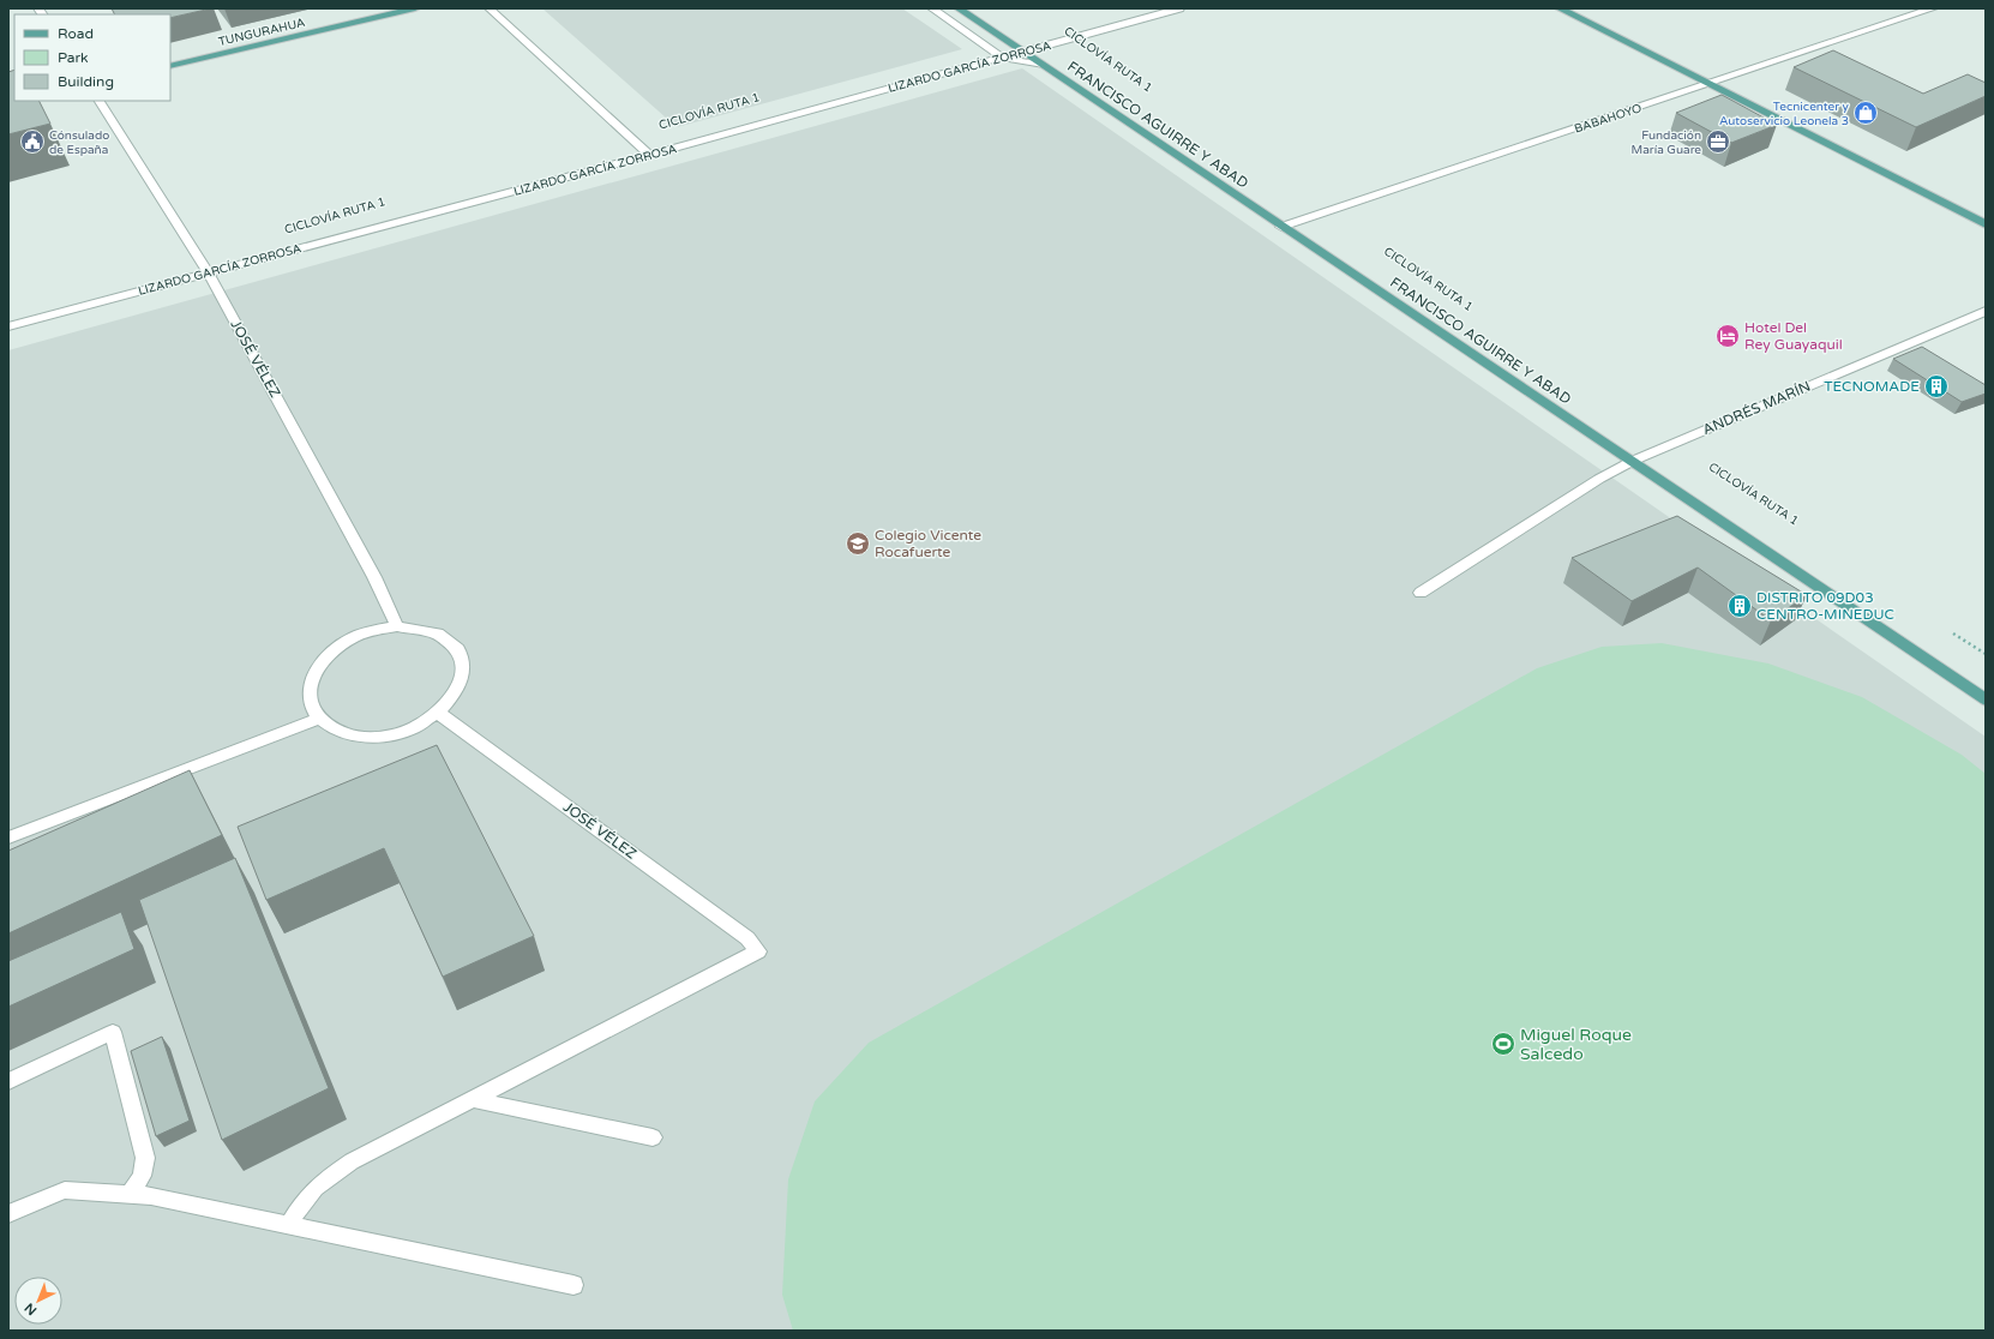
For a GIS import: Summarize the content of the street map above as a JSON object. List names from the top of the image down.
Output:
{
  "streets": {
    "main road": ["TUNGURAHUA", "FRANCISCO AGUIRRE Y ABAD"],
    "street": [
      "LIZARDO GARCÍA ZORROSA",
      "BABAHOYO",
      "JOSÉ VÉLEZ",
      "ANDRÉS MARÍN"
    ]
  },
  "crossings": [
    ["LIZARDO GARCÍA ZORROSA", "FRANCISCO AGUIRRE Y ABAD"],
    ["LIZARDO GARCÍA ZORROSA", "JOSÉ VÉLEZ"],
    ["BABAHOYO", "FRANCISCO AGUIRRE Y ABAD"],
    ["FRANCISCO AGUIRRE Y ABAD", "ANDRÉS MARÍN"]
  ],
  "places": {
    "shop": ["Tecnicenter y Autoservicio Leonela 3"],
    "public building": ["Cónsulado de España"],
    "office": ["Fundación María Guare"],
    "hotel": ["Hotel Del Rey Guayaquil"],
    "building": ["TECNOMADE", "DISTRITO 09D03 CENTRO-MINEDUC"],
    "school or university": ["Colegio Vicente Rocafuerte"],
    "sports": ["Miguel Roque Salcedo"]
  },
  "legend": ["Road", "Park", "Building"],
  "north": "bottom left"
}
